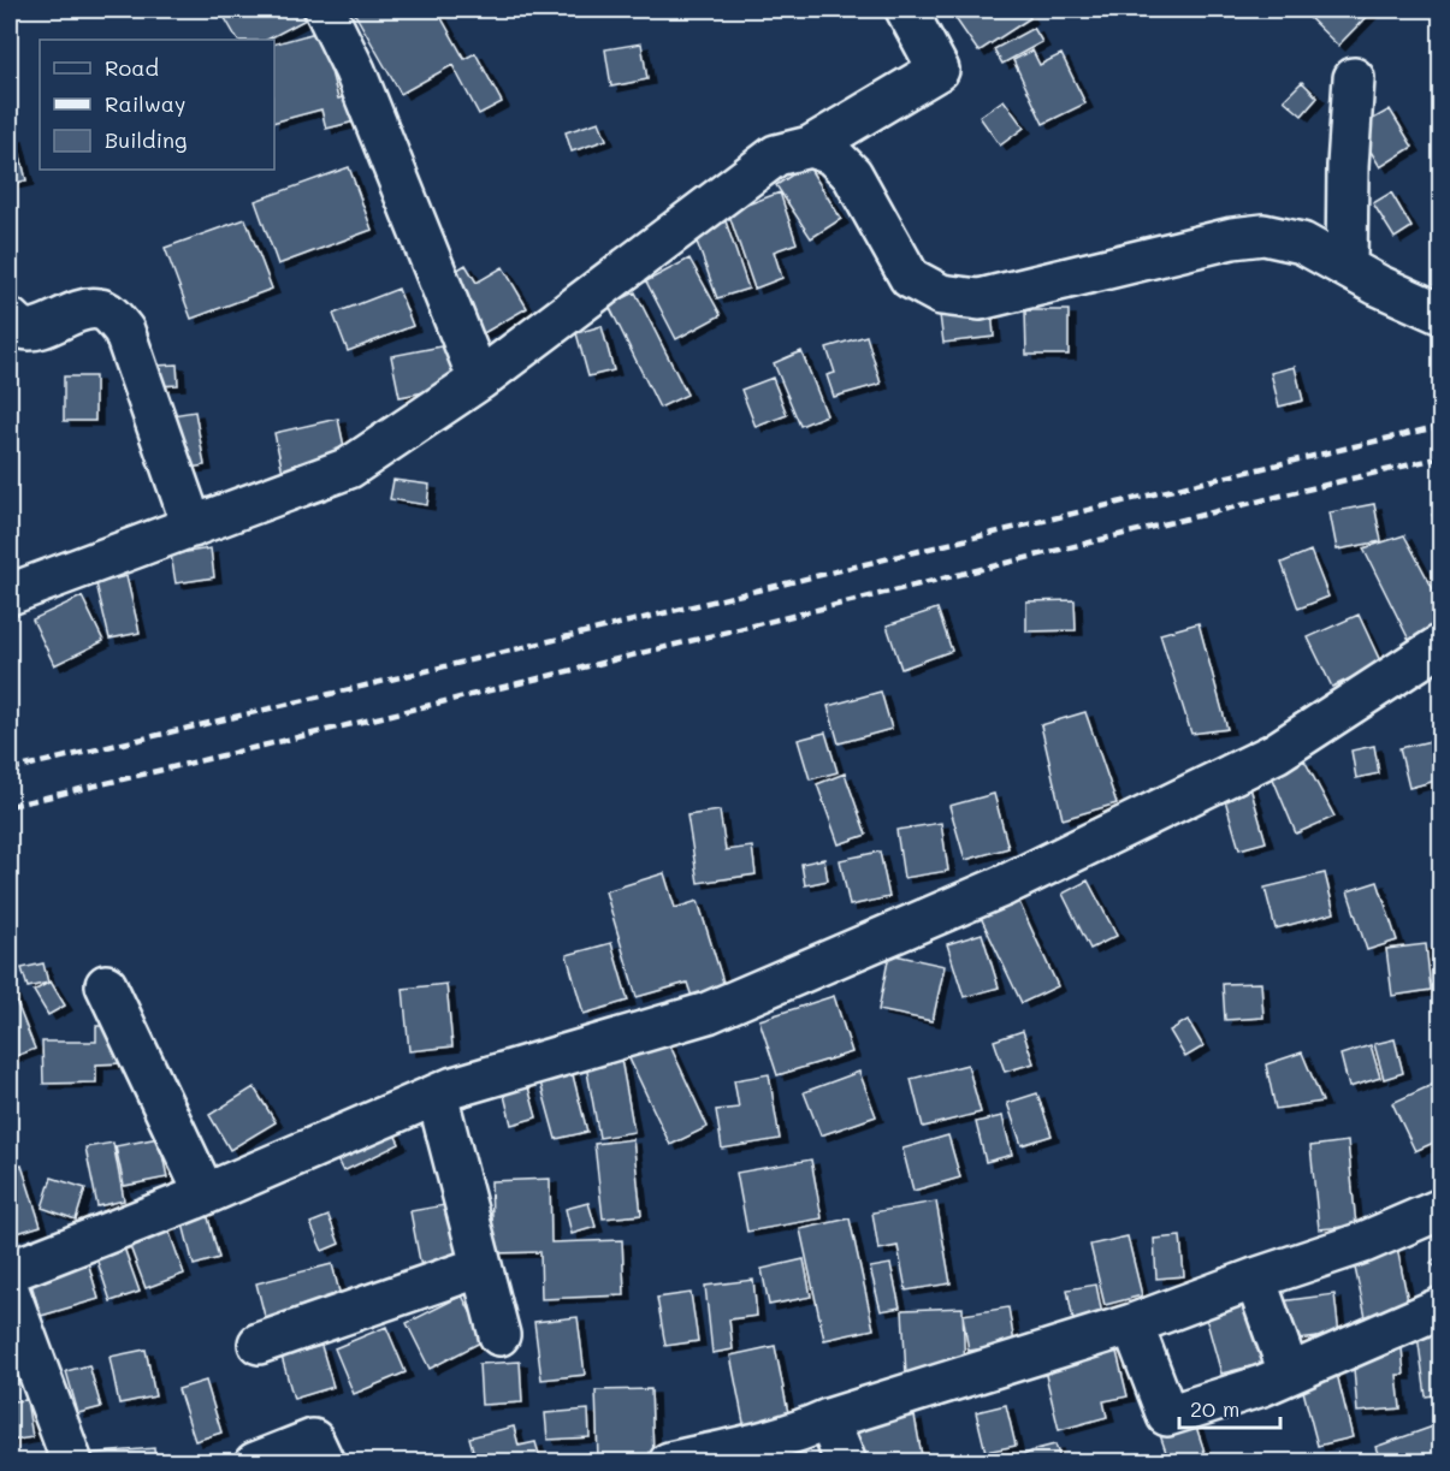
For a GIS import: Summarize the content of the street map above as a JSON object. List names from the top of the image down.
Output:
{
  "legend": ["Road", "Railway", "Building"],
  "scale_bar": "20 m"
}
